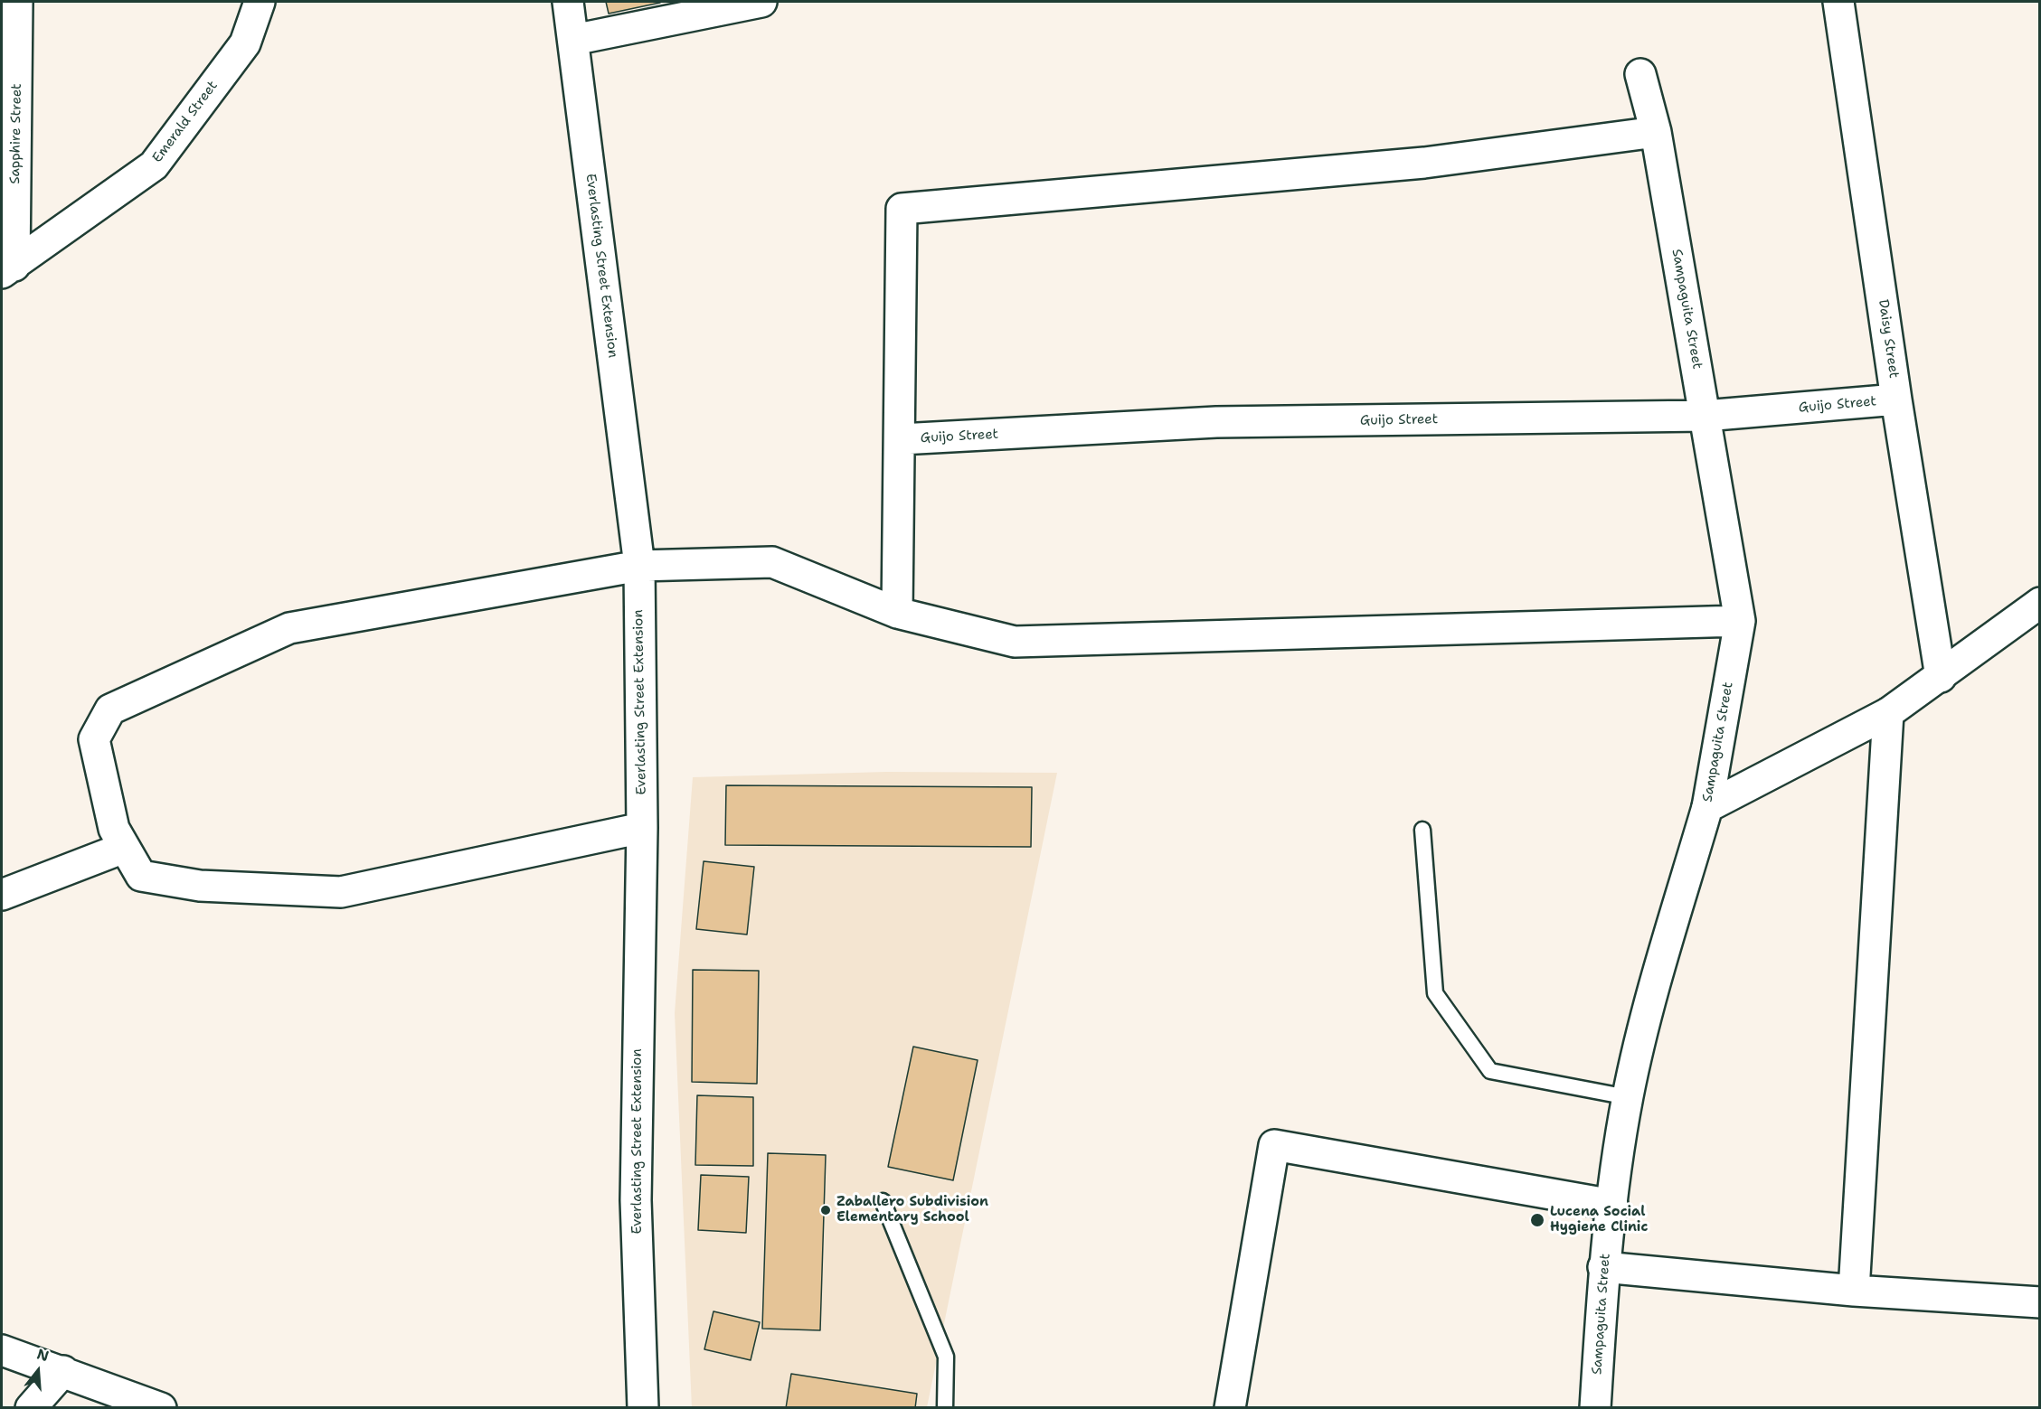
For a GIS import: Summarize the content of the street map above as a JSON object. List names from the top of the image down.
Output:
{
  "streets": {
    "street": [
      "Emerald Street",
      "Sapphire Street",
      "Everlasting Street Extension",
      "Sampaguita Street",
      "Daisy Street",
      "Guijo Street"
    ]
  },
  "crossings": [
    ["Emerald Street", "Sapphire Street"],
    ["Sampaguita Street", "Guijo Street"],
    ["Daisy Street", "Guijo Street"]
  ],
  "places": ["Zaballero Subdivision Elementary School", "Lucena Social Hygiene Clinic"],
  "north": "top"
}
